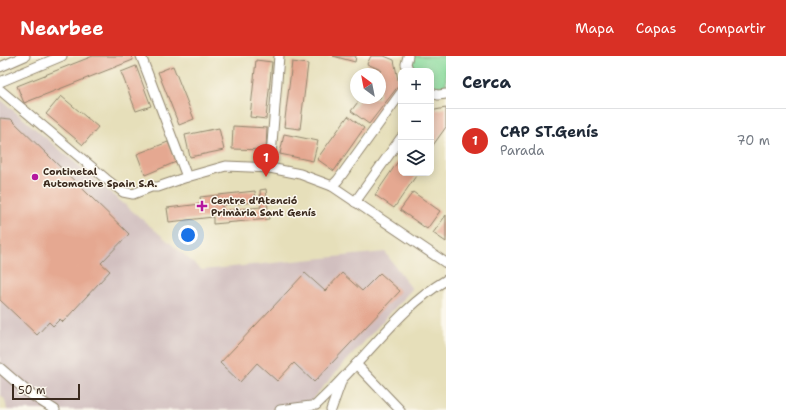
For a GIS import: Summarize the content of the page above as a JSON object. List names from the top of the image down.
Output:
{
  "places": {
    "other": ["Continetal Automotive Spain S.A."],
    "health": ["Centre d'Atenció Primària Sant Genís"]
  },
  "scale_bar": "50 m",
  "north": "top left",
  "page": {
    "header": "Nearbee",
    "nav": ["Mapa", "Capas", "Compartir"],
    "heading": "Cerca",
    "map_buttons": ["+", "−"],
    "list": [
      {
        "mark": "1",
        "name": "CAP ST.Genís",
        "note": "Parada",
        "value": "70 m"
      }
    ],
    "pins": "1",
    "scale": "50 m"
  }
}
